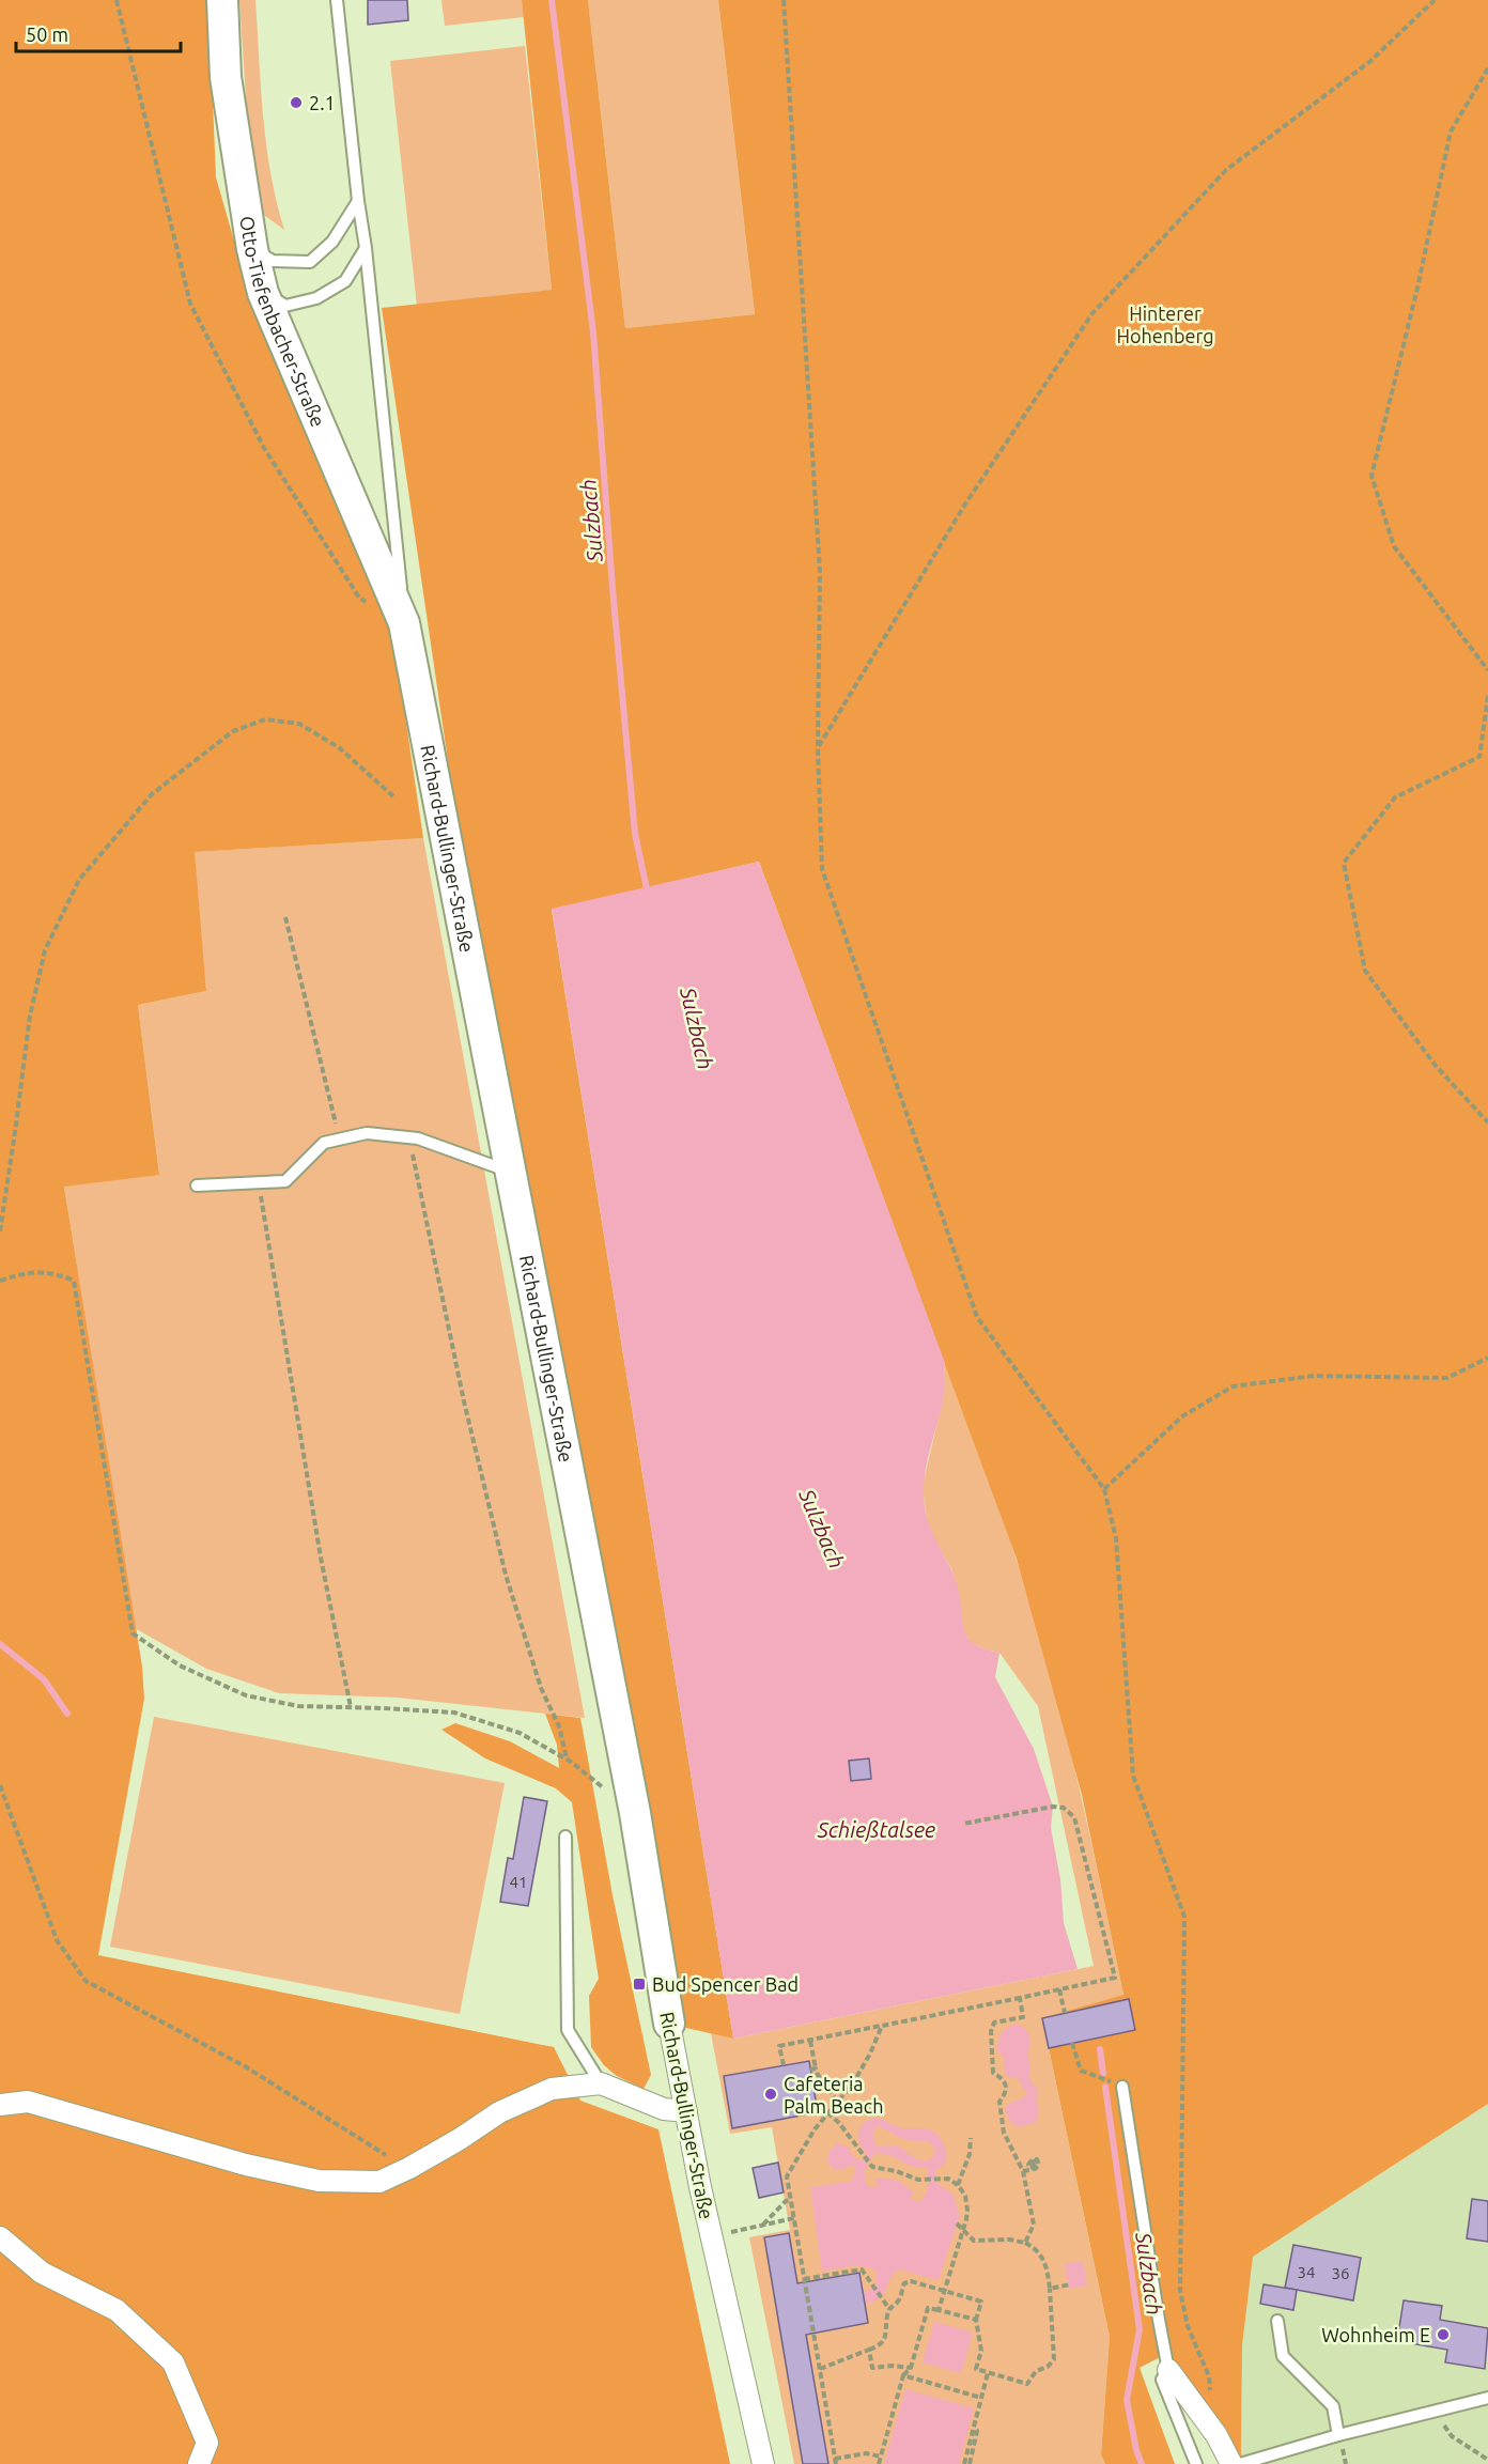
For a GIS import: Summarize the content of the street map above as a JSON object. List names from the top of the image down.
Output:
{
  "streets": {
    "street": ["Otto-Tiefenbacher-Straße", "Richard-Bullinger-Straße"]
  },
  "crossings": [
    ["Otto-Tiefenbacher-Straße", "Richard-Bullinger-Straße"]
  ],
  "water": ["Sulzbach", "Schießtalsee"],
  "parks": ["Hinterer Hohenberg"],
  "places": {
    "other": ["2.1", "Cafeteria Palm Beach", "Wohnheim E"],
    "transit": ["Bud Spencer Bad"]
  },
  "house_numbers": ["41", "34", "36"],
  "scale_bar": "50 m"
}
